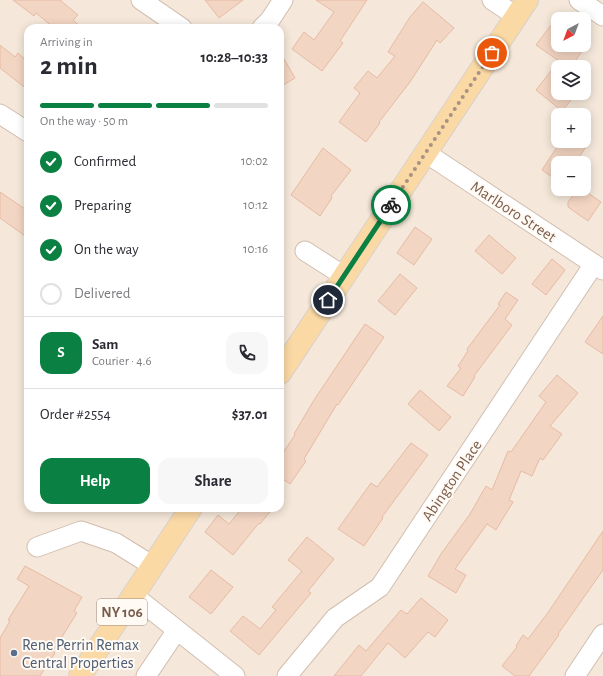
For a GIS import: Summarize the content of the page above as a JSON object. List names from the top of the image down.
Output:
{
  "streets": {
    "main road": ["NY 106"],
    "street": ["Marlboro Street", "Abington Place"]
  },
  "crossings": [
    ["Marlboro Street", "Abington Place"]
  ],
  "places": ["Rene Perrin Remax Central Properties"],
  "north": "bottom left",
  "page": {
    "map_buttons": ["+", "−"],
    "heading": ["2 min", "Arriving in", "10:28–10:33"],
    "panel": [
      "Sam",
      "Courier · 4.6",
      "Order #2554",
      "$37.01"
    ],
    "bar": "On the way · 50 m",
    "list": [
      ["Confirmed", "10:02"],
      ["Preparing", "10:12"],
      ["On the way", "10:16"],
      "Delivered"
    ],
    "round": "S",
    "buttons": ["Help", "Share"]
  }
}
